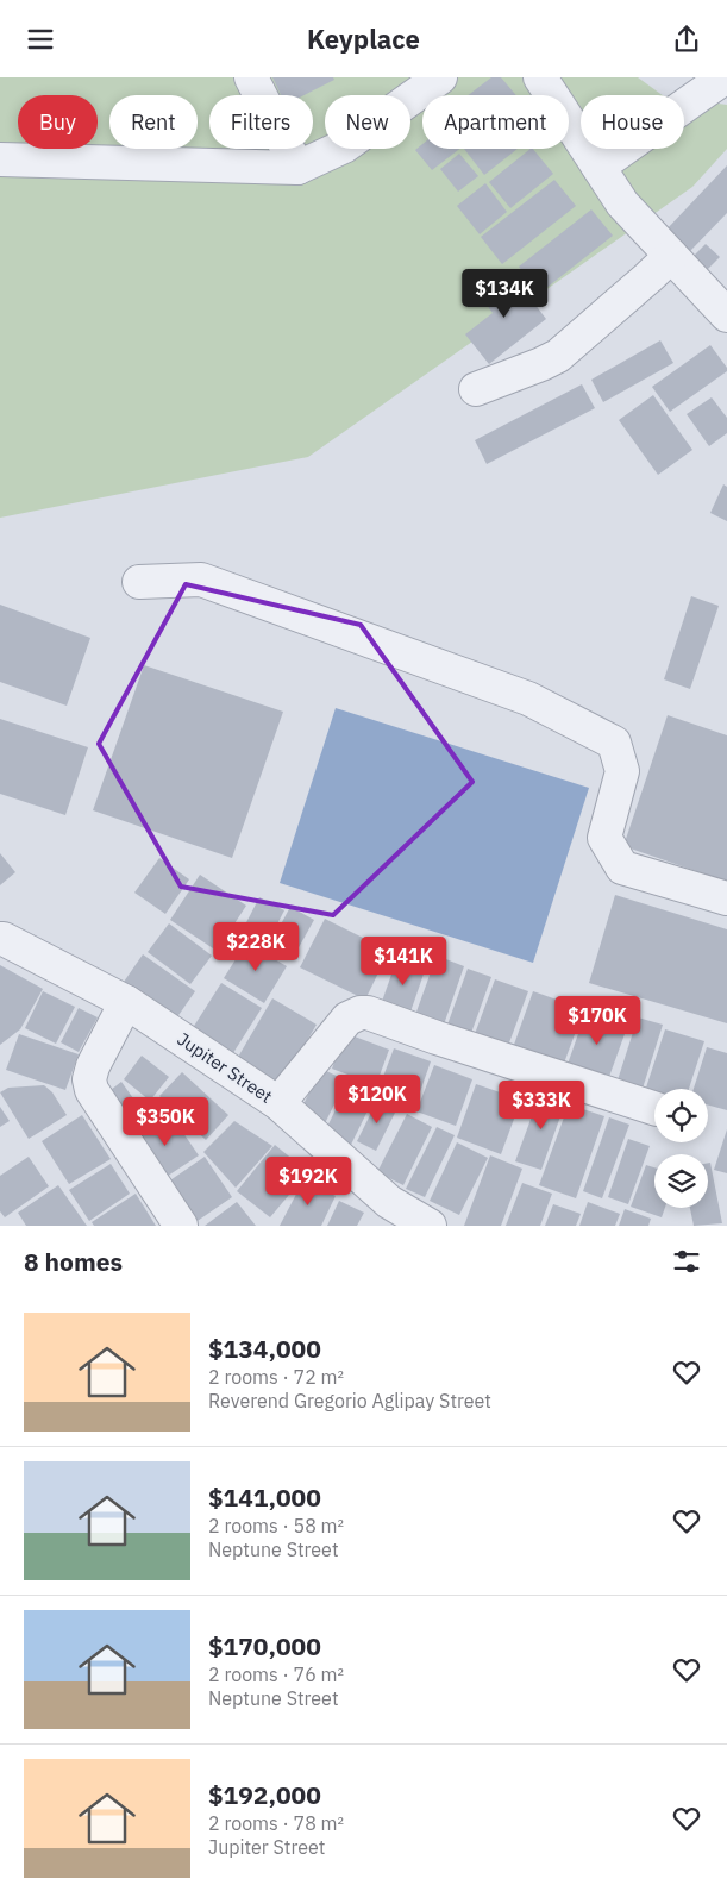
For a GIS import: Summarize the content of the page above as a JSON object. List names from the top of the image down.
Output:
{
  "streets": {
    "street": ["Jupiter Street"]
  },
  "page": {
    "header": "Keyplace",
    "chip": [
      "Buy",
      "Rent",
      "Filters",
      "New",
      "Apartment",
      "House"
    ],
    "price": [
      "$134K",
      "$228K",
      "$141K",
      "$170K",
      "$120K",
      "$333K",
      "$350K",
      "$192K"
    ],
    "heading": "8 homes",
    "list": [
      {
        "name": "$134,000",
        "note": "2 rooms · 72 m² · Reverend Gregorio Aglipay Street"
      },
      {
        "name": "$141,000",
        "note": "2 rooms · 58 m² · Neptune Street"
      },
      {
        "name": "$170,000",
        "note": "2 rooms · 76 m² · Neptune Street"
      },
      {
        "name": "$192,000",
        "note": "2 rooms · 78 m² · Jupiter Street"
      }
    ]
  }
}
